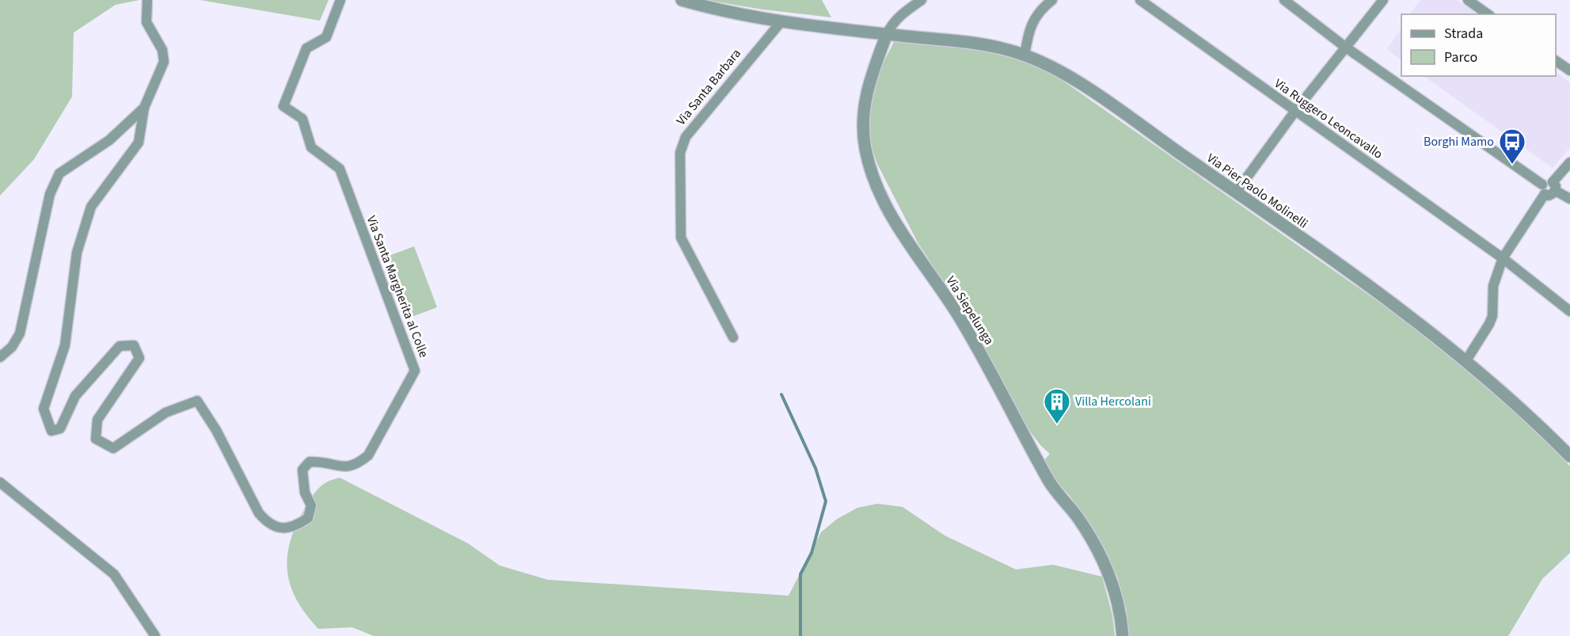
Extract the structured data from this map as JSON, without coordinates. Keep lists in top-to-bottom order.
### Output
{
  "streets": {
    "street": [
      "Via Santa Barbara",
      "Via Ruggero Leoncavallo",
      "Via Pier Paolo Molinelli",
      "Via Santa Margherita al Colle",
      "Via Siepelunga"
    ]
  },
  "crossings": [
    ["Via Pier Paolo Molinelli", "Via Siepelunga"]
  ],
  "places": {
    "bus stop": ["Borghi Mamo"],
    "building": ["Villa Hercolani"]
  },
  "legend": ["Strada", "Parco"]
}
